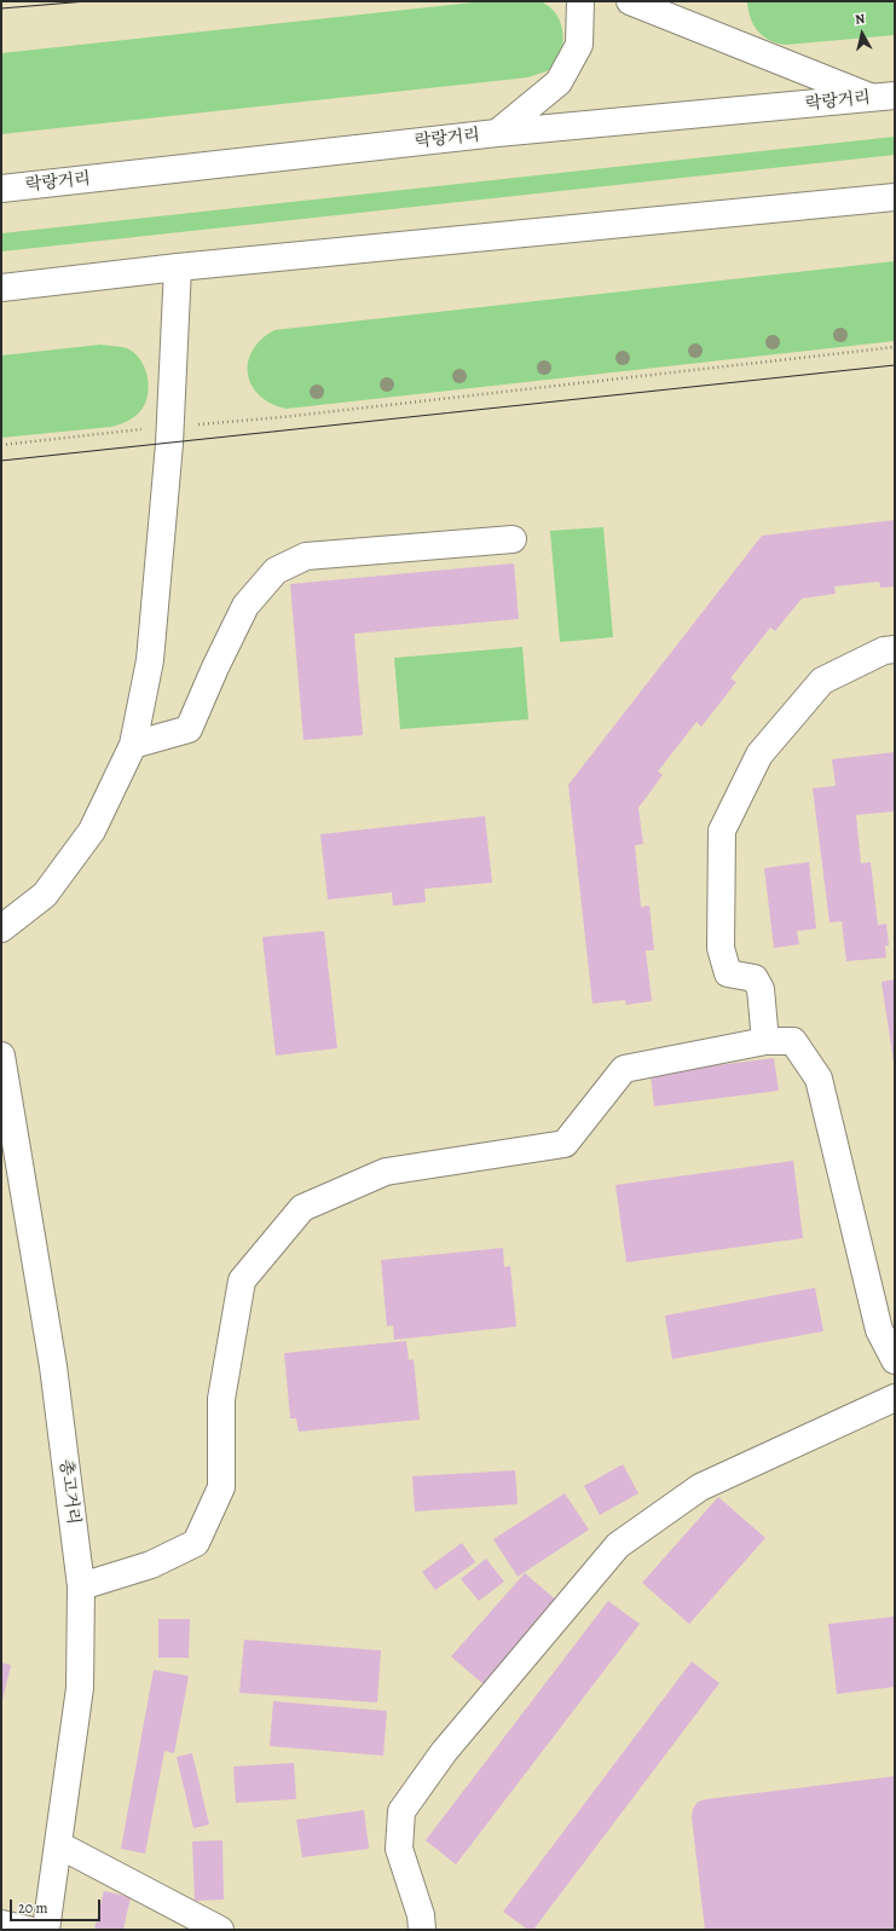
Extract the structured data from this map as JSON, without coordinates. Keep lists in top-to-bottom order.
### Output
{
  "streets": {
    "street": ["락랑거리", "총고거리"]
  },
  "scale_bar": "20 m",
  "north": "top"
}
